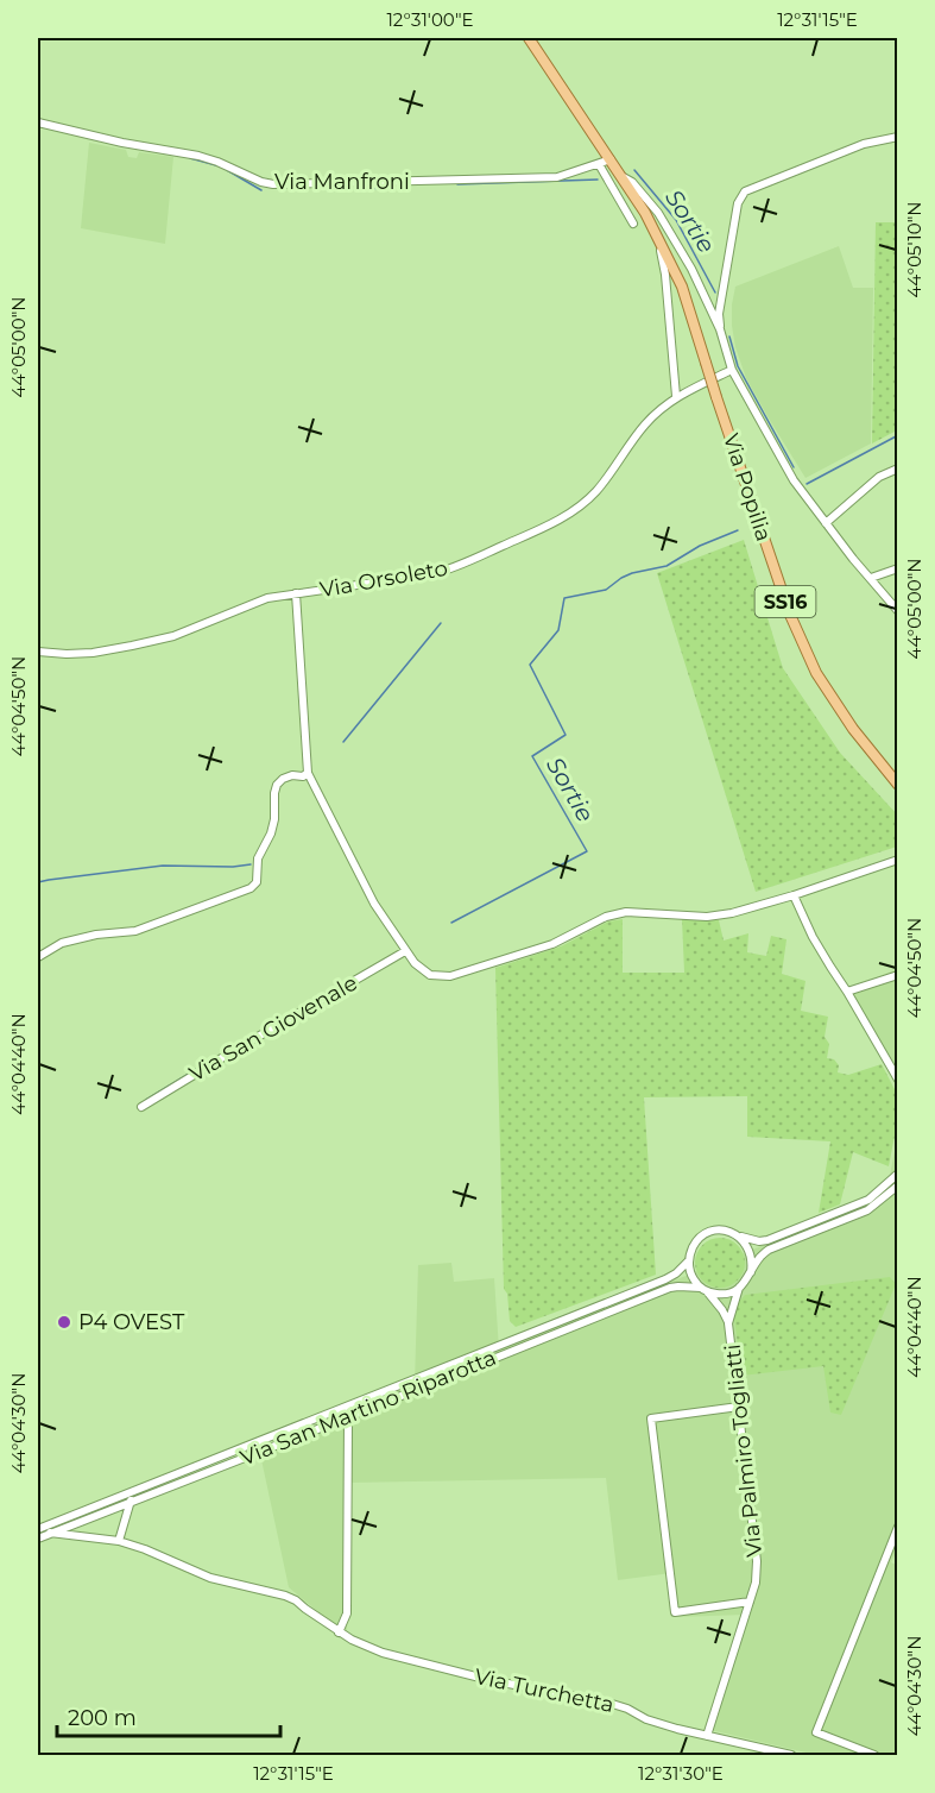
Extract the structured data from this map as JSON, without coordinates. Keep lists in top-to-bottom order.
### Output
{
  "streets": {
    "main road": ["Via Popilia", "SS16"],
    "street": [
      "Via Manfroni",
      "Via Orsoleto",
      "Via San Giovenale",
      "Via San Martino Riparotta",
      "Via Palmiro Togliatti",
      "Via Turchetta"
    ]
  },
  "crossings": [
    ["Via Manfroni", "Via Popilia"],
    ["Via Popilia", "Via Orsoleto"],
    ["Via San Martino Riparotta", "Via Palmiro Togliatti"],
    ["Via San Martino Riparotta", "Via Turchetta"],
    ["Via Palmiro Togliatti", "Via Turchetta"]
  ],
  "water": ["Sortie"],
  "places": ["P4 OVEST"],
  "scale_bar": "200 m",
  "coordinates": [
    "12°31'00\"E",
    "12°31'15\"E",
    "44°05'10\"N",
    "44°05'00\"N",
    "44°04'50\"N",
    "44°04'40\"N",
    "44°04'30\"N",
    "12°31'30\"E"
  ]
}
